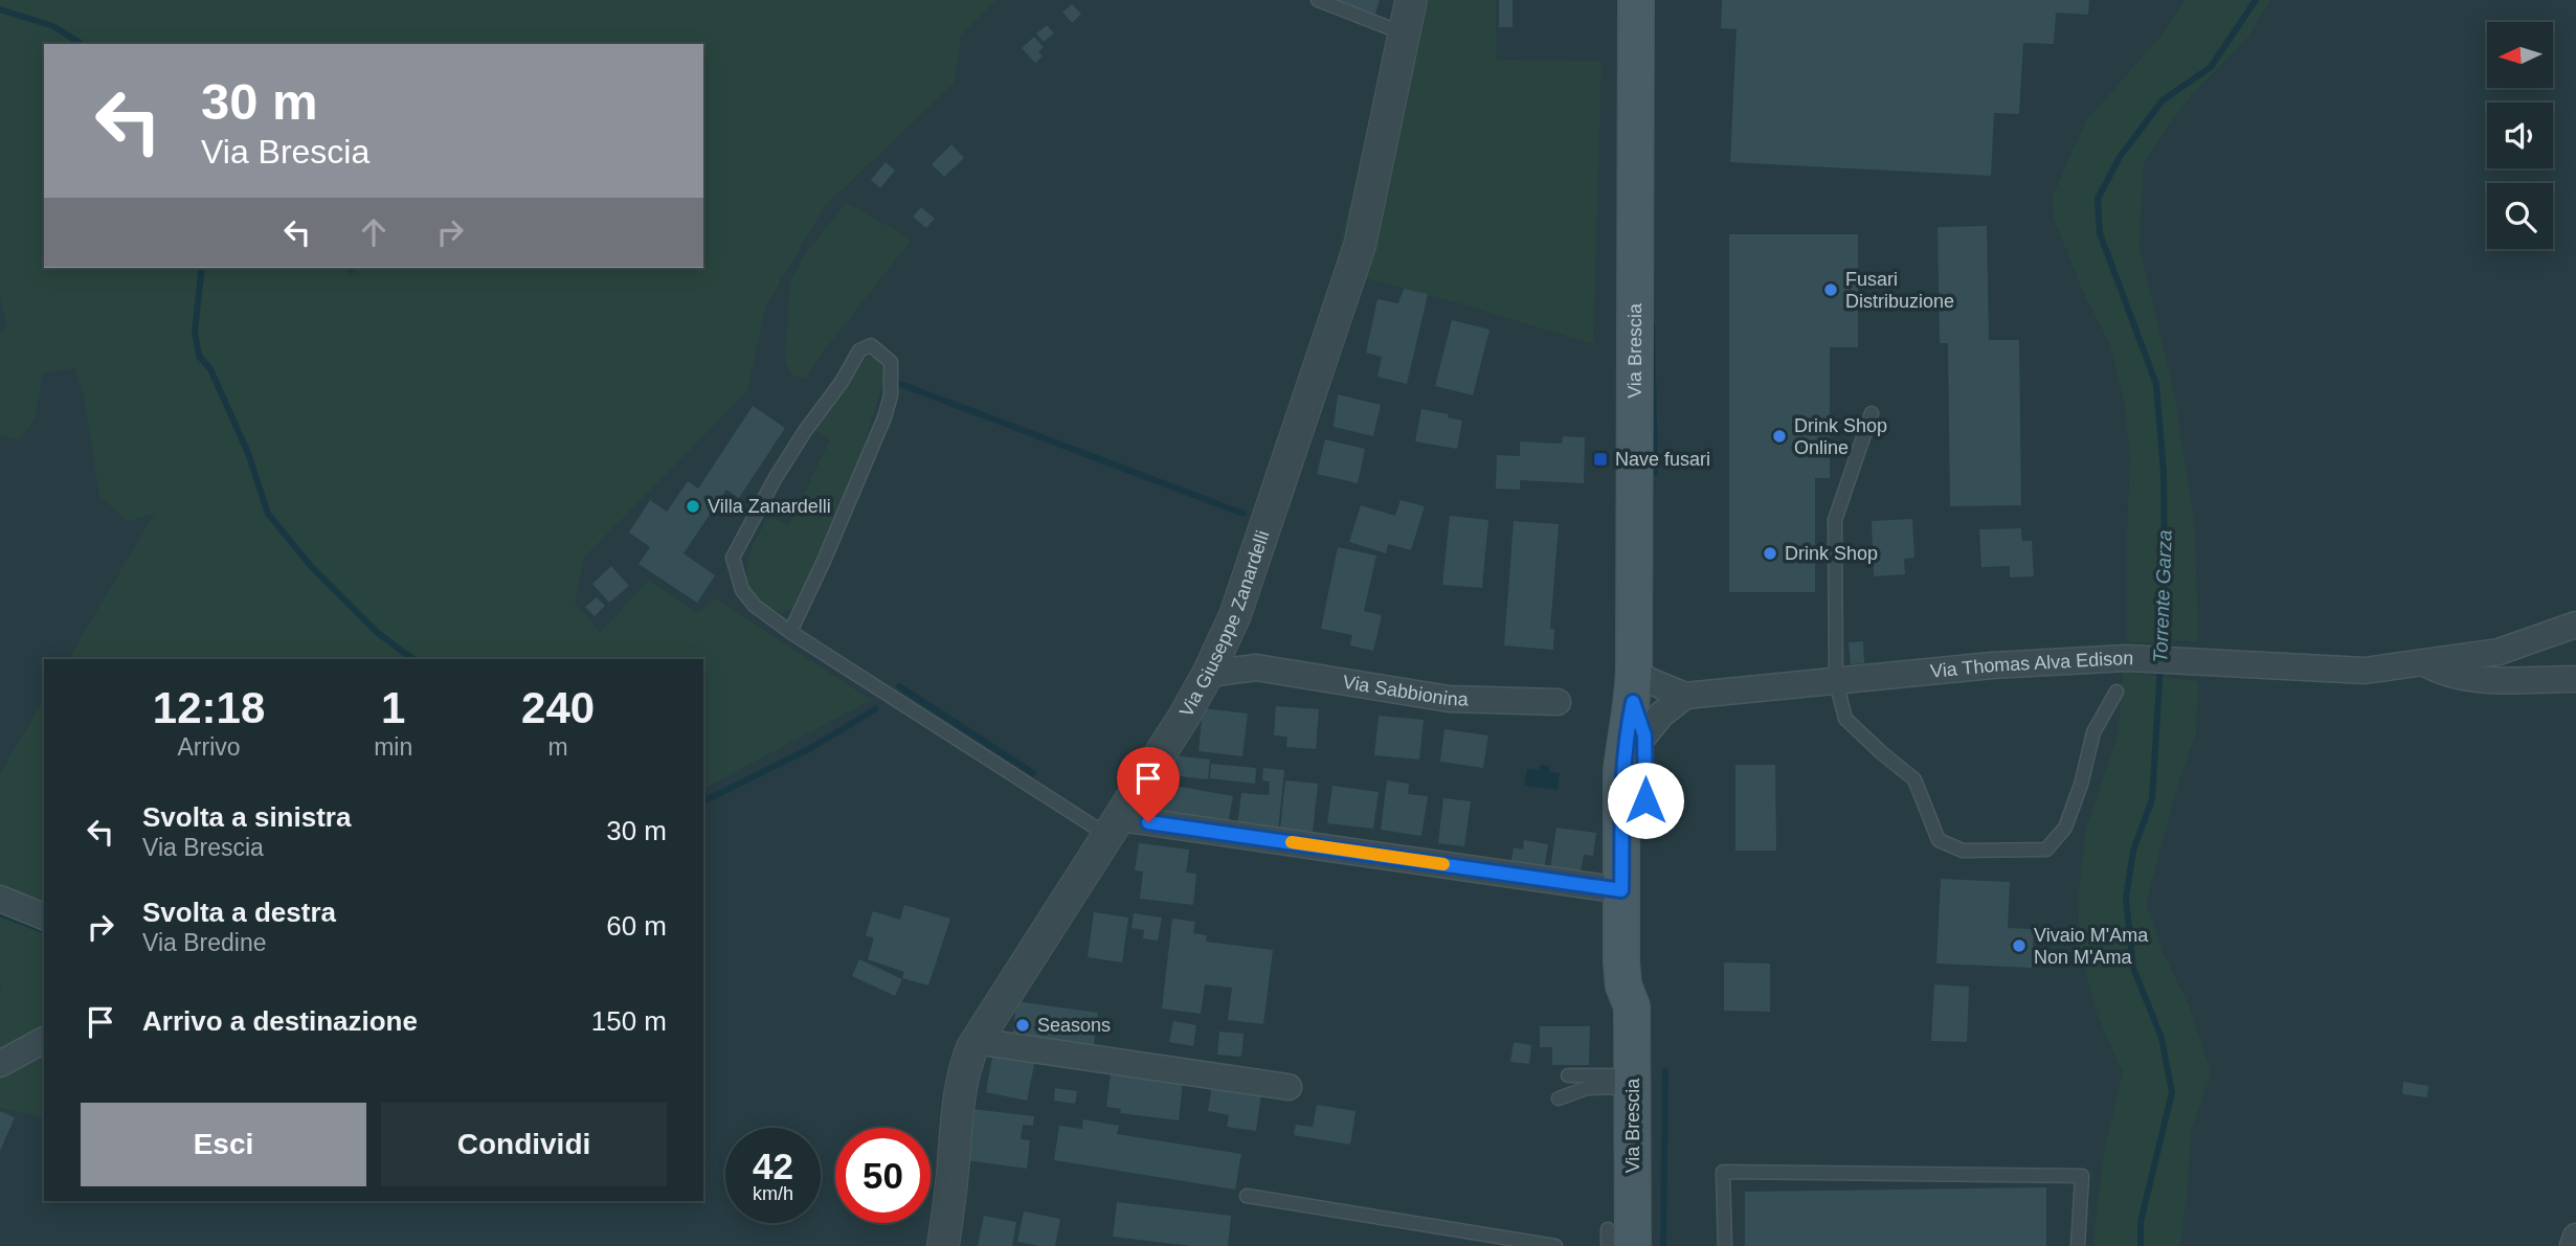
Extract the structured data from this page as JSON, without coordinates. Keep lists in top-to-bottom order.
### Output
{
  "streets": {
    "main road": ["Via Brescia"],
    "street": ["Via Giuseppe Zanardelli", "Via Thomas Alva Edison", "Via Sabbionina"]
  },
  "crossings": [
    ["Via Brescia", "Via Thomas Alva Edison"],
    ["Via Giuseppe Zanardelli", "Via Sabbionina"]
  ],
  "water": ["Torrente Garza"],
  "places": {
    "other": [
      "Fusari Distribuzione",
      "Drink Shop Online",
      "Villa Zanardelli",
      "Drink Shop",
      "Vivaio M'Ama Non M'Ama",
      "Seasons"
    ],
    "transit": ["Nave fusari"]
  },
  "north": "left",
  "page": {
    "turn": ["30 m", "Via Brescia"],
    "eta": [
      "12:18",
      "Arrivo",
      "1",
      "min",
      "240",
      "m"
    ],
    "list": [
      {
        "name": "Svolta a sinistra",
        "note": "Via Brescia",
        "value": "30 m"
      },
      {
        "name": "Svolta a destra",
        "note": "Via Bredine",
        "value": "60 m"
      },
      {
        "name": "Arrivo a destinazione",
        "value": "150 m"
      }
    ],
    "buttons": ["Esci", "Condividi"],
    "speed": "42 km/h",
    "limit": "50"
  }
}
